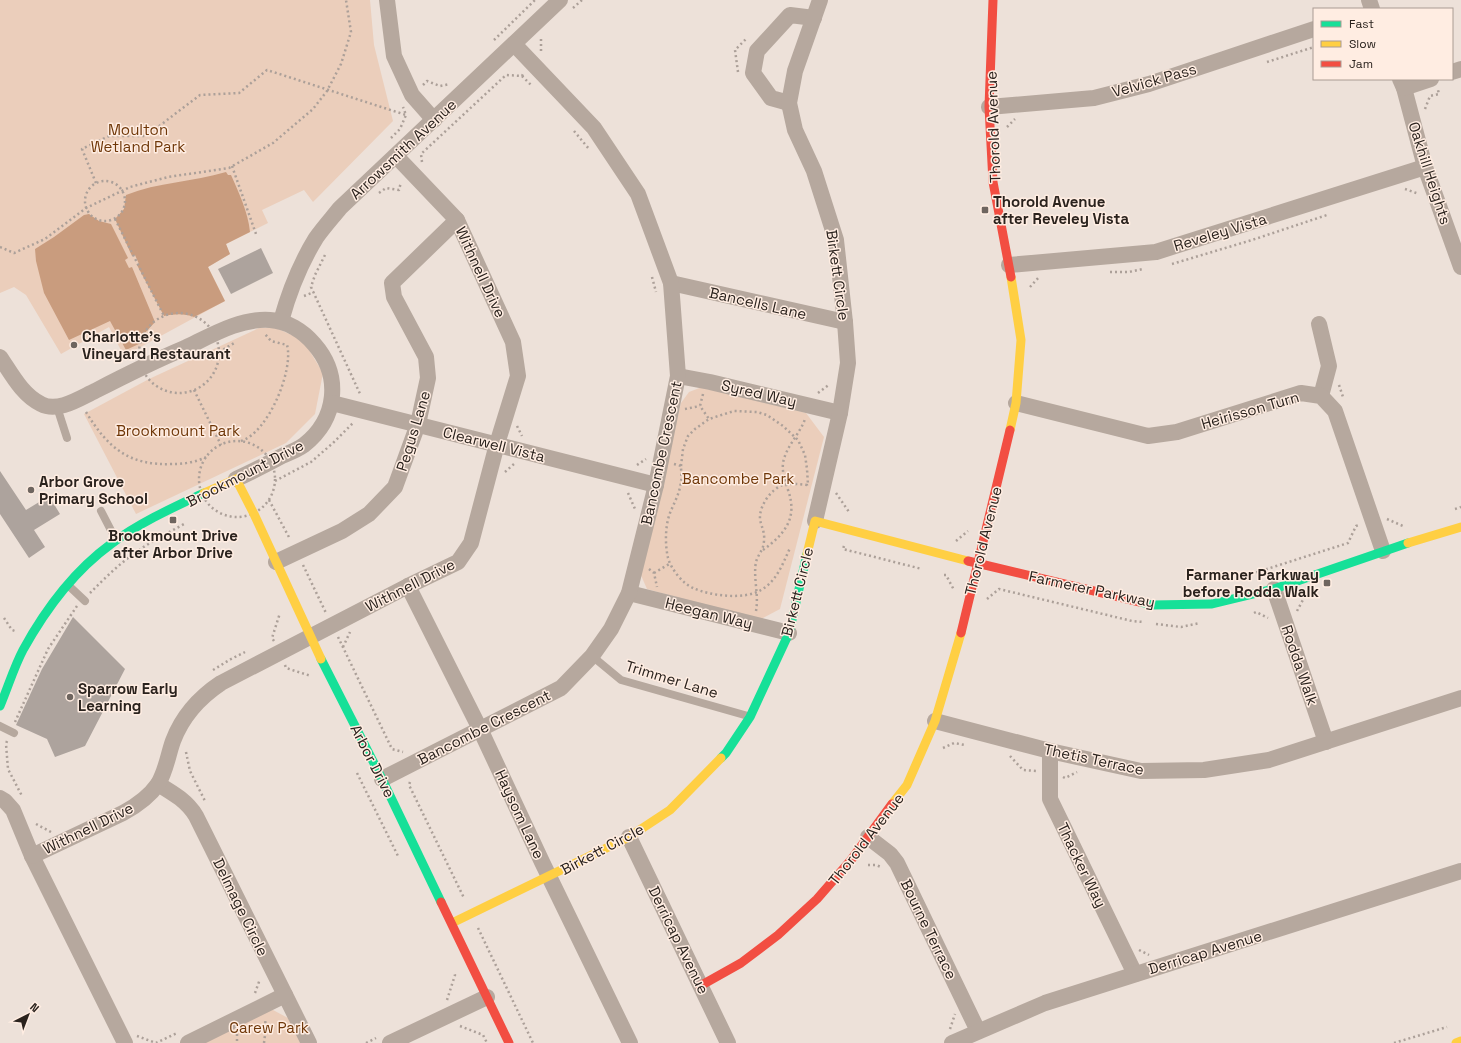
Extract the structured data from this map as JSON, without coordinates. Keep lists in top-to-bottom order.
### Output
{
  "streets": {
    "street": [
      "Velvick Pass",
      "Thorold Avenue",
      "Arrowsmith Avenue",
      "Oakhill Heights",
      "Reveley Vista",
      "Withnell Drive",
      "Birkett Circle",
      "Bancells Lane",
      "Syred Way",
      "Heirisson Turn",
      "Pegus Lane",
      "Clearwell Vista",
      "Bancombe Crescent",
      "Brookmount Drive",
      "Farmerer Parkway",
      "Heegan Way",
      "Rodda Walk",
      "Thetis Terrace",
      "Arbor Drive",
      "Haysom Lane",
      "Thacker Way",
      "Delmage Circle",
      "Bourne Terrace",
      "Derricap Avenue"
    ],
    "lane": ["Trimmer Lane"]
  },
  "crossings": [
    ["Velvick Pass", "Thorold Avenue"],
    ["Thorold Avenue", "Reveley Vista"],
    ["Thorold Avenue", "Heirisson Turn"],
    ["Thorold Avenue", "Farmerer Parkway"],
    ["Thorold Avenue", "Thetis Terrace"],
    ["Thorold Avenue", "Bourne Terrace"],
    ["Thorold Avenue", "Derricap Avenue"],
    ["Arrowsmith Avenue", "Withnell Drive"],
    ["Arrowsmith Avenue", "Bancombe Crescent"],
    ["Arrowsmith Avenue", "Brookmount Drive"],
    ["Oakhill Heights", "Reveley Vista"],
    ["Withnell Drive", "Pegus Lane"],
    ["Withnell Drive", "Clearwell Vista"],
    ["Withnell Drive", "Arbor Drive"],
    ["Withnell Drive", "Haysom Lane"],
    ["Withnell Drive", "Delmage Circle"],
    ["Birkett Circle", "Bancells Lane"],
    ["Birkett Circle", "Syred Way"],
    ["Birkett Circle", "Farmerer Parkway"],
    ["Birkett Circle", "Heegan Way"],
    ["Birkett Circle", "Trimmer Lane"],
    ["Birkett Circle", "Arbor Drive"],
    ["Birkett Circle", "Haysom Lane"],
    ["Birkett Circle", "Derricap Avenue"],
    ["Bancells Lane", "Bancombe Crescent"],
    ["Syred Way", "Bancombe Crescent"],
    ["Heirisson Turn", "Farmerer Parkway"],
    ["Pegus Lane", "Clearwell Vista"],
    ["Pegus Lane", "Arbor Drive"],
    ["Clearwell Vista", "Bancombe Crescent"],
    ["Clearwell Vista", "Brookmount Drive"],
    ["Bancombe Crescent", "Heegan Way"],
    ["Bancombe Crescent", "Trimmer Lane"],
    ["Bancombe Crescent", "Arbor Drive"],
    ["Bancombe Crescent", "Haysom Lane"],
    ["Brookmount Drive", "Arbor Drive"],
    ["Farmerer Parkway", "Rodda Walk"],
    ["Rodda Walk", "Thetis Terrace"],
    ["Thetis Terrace", "Thacker Way"],
    ["Thacker Way", "Derricap Avenue"],
    ["Bourne Terrace", "Derricap Avenue"]
  ],
  "parks": [
    "Moulton Wetland Park",
    "Brookmount Park",
    "Bancombe Park",
    "Carew Park"
  ],
  "places": {
    "transit": ["Thorold Avenue after Reveley Vista", "Brookmount Drive after Arbor Drive", "Farmaner Parkway before Rodda Walk"],
    "other": ["Charlotte's Vineyard Restaurant", "Arbor Grove Primary School", "Sparrow Early Learning"]
  },
  "legend": ["Fast", "Slow", "Jam"],
  "north": "top right"
}
